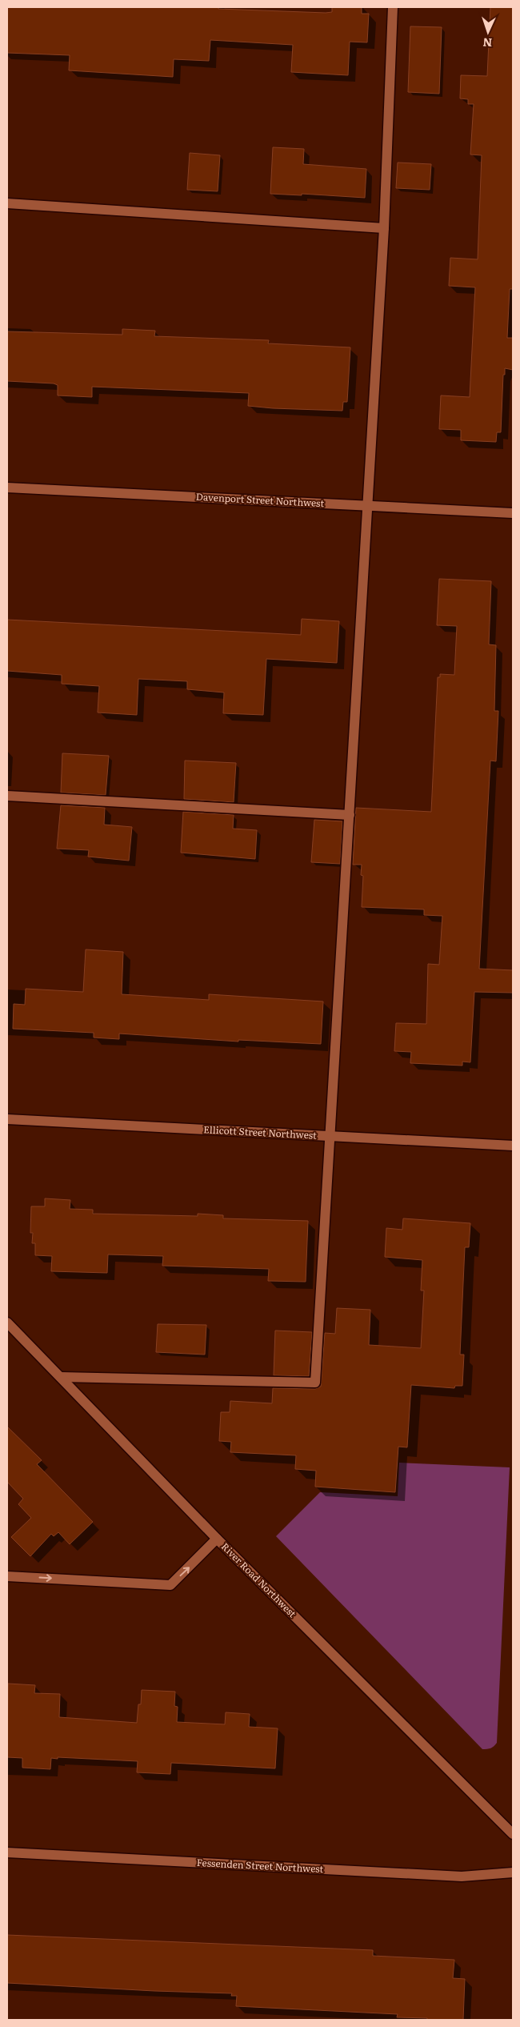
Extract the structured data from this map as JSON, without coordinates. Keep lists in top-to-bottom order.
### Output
{
  "streets": {
    "street": [
      "Davenport Street Northwest",
      "Ellicott Street Northwest",
      "River Road Northwest",
      "Fessenden Street Northwest"
    ]
  },
  "north": "bottom"
}
